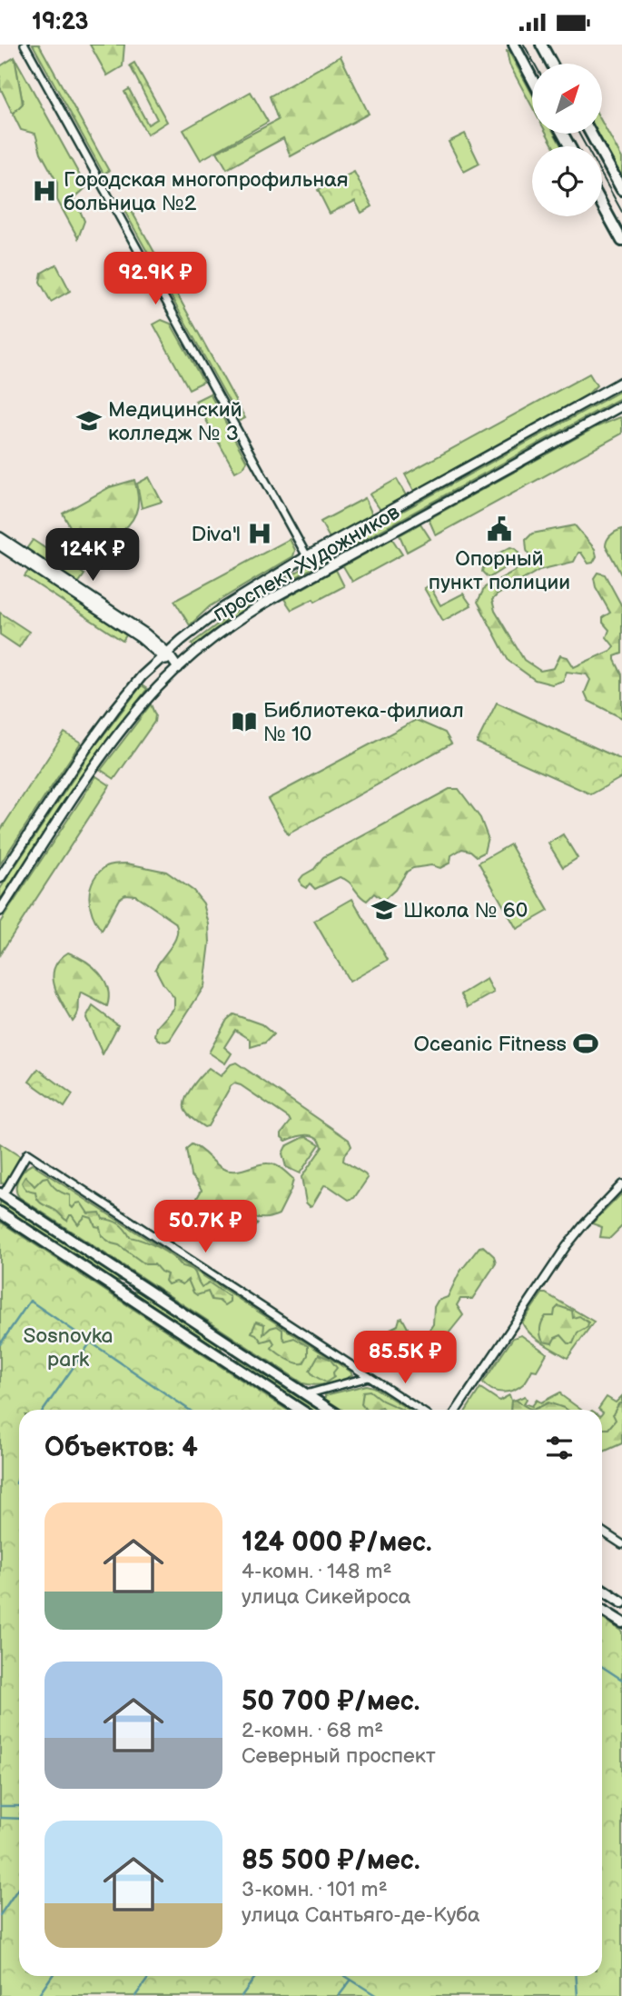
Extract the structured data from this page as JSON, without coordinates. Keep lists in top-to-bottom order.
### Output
{
  "streets": {
    "street": ["проспект Художников"]
  },
  "parks": ["Sosnovka park"],
  "places": {
    "hospital": ["Городская многопрофильная больница №2", "Diva'l"],
    "school or university": ["Медицинский колледж № 3", "Школа № 60"],
    "public building": ["Опорный пункт полиции"],
    "library": ["Библиотека-филиал № 10"],
    "sports": ["Oceanic Fitness"]
  },
  "north": "top right",
  "page": {
    "status": "19:23",
    "price": [
      "92.9K ₽",
      "124K ₽",
      "50.7K ₽",
      "85.5K ₽"
    ],
    "heading": "Объектов: 4",
    "list": [
      {
        "name": "124 000 ₽/мес.",
        "note": "4-комн. · 148 m² · улица Сикейроса"
      },
      {
        "name": "50 700 ₽/мес.",
        "note": "2-комн. · 68 m² · Северный проспект"
      },
      {
        "name": "85 500 ₽/мес.",
        "note": "3-комн. · 101 m² · улица Сантьяго-де-Куба"
      }
    ]
  }
}
